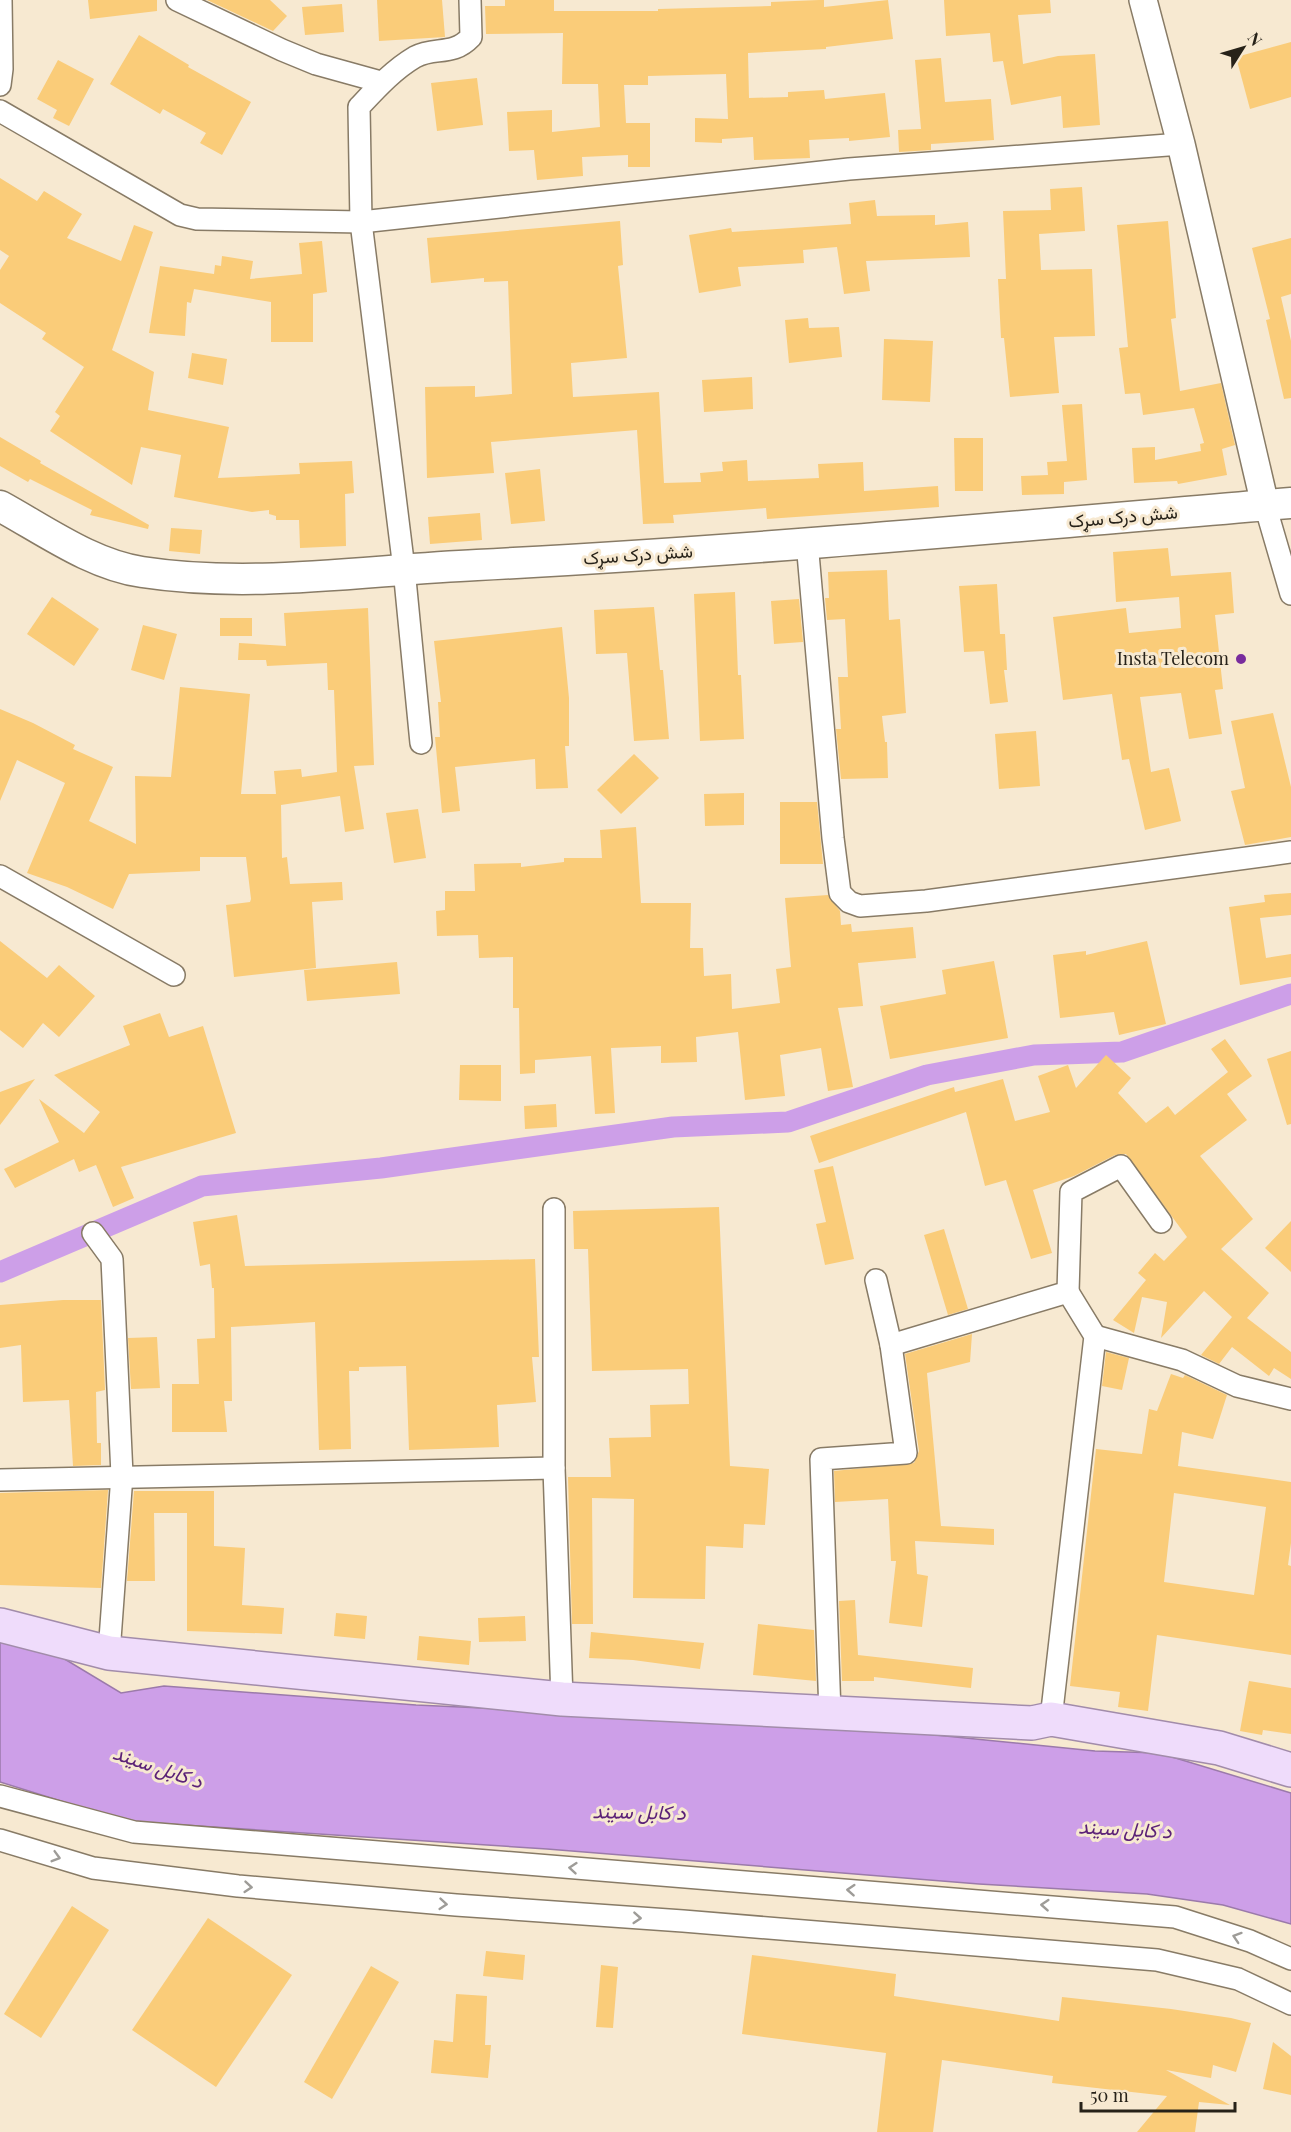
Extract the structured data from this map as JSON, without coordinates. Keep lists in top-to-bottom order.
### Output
{
  "streets": {
    "main road": ["شش درک سړک"]
  },
  "water": ["د کابل سيند"],
  "places": ["Insta Telecom"],
  "scale_bar": "50 m",
  "north": "top right"
}
